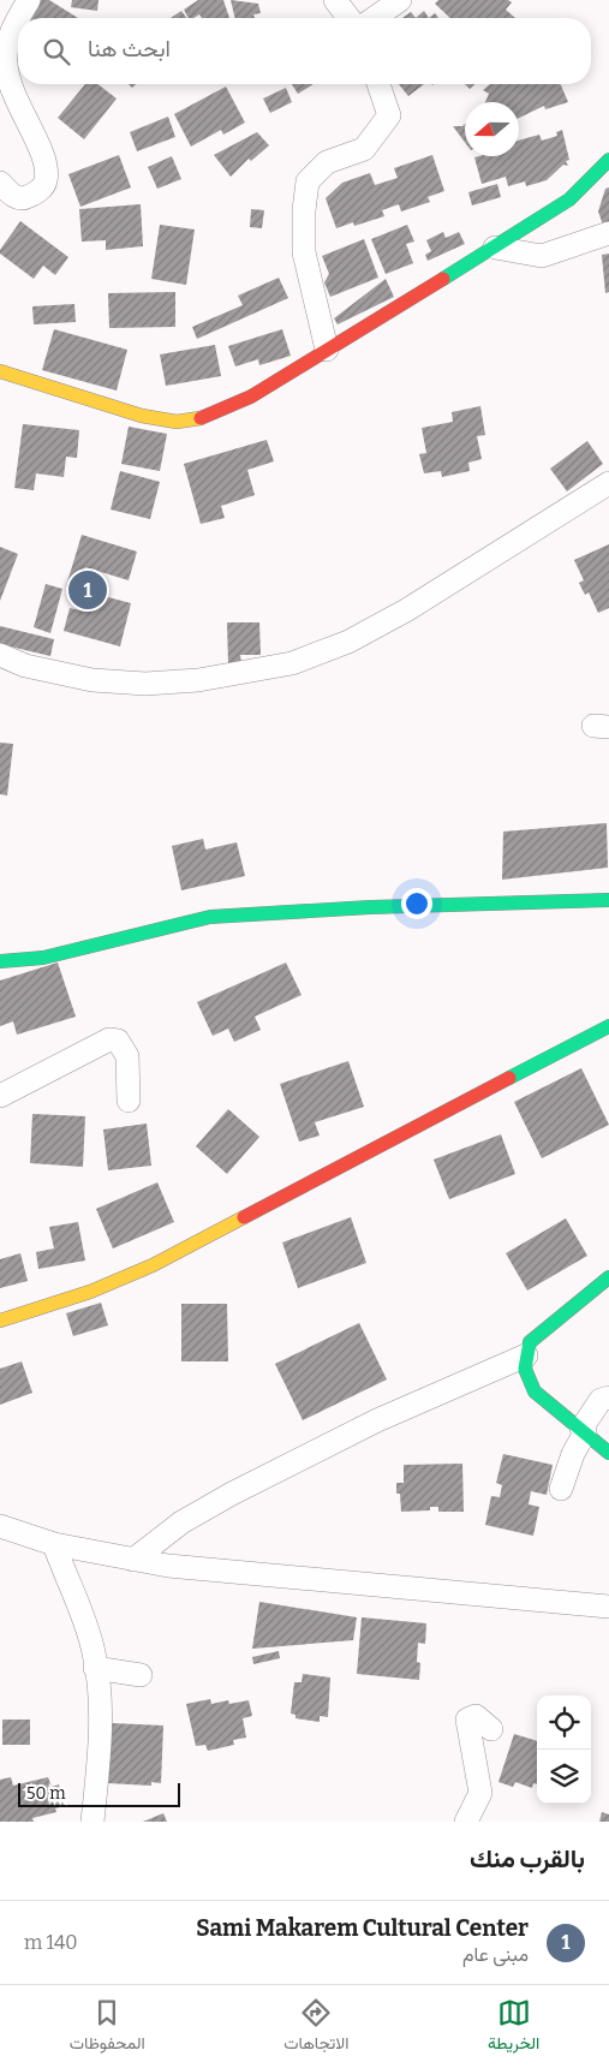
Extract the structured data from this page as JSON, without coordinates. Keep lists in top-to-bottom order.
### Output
{
  "scale_bar": "50 m",
  "north": "left",
  "page": {
    "search": "ابحث هنا",
    "pins": "1",
    "scale": "50 m",
    "heading": "بالقرب منك",
    "list": [
      {
        "mark": "1",
        "name": "Sami Makarem Cultural Center",
        "note": "مبنى عام",
        "value": "140 m"
      }
    ],
    "nav": ["الخريطة", "الاتجاهات", "المحفوظات"]
  }
}
